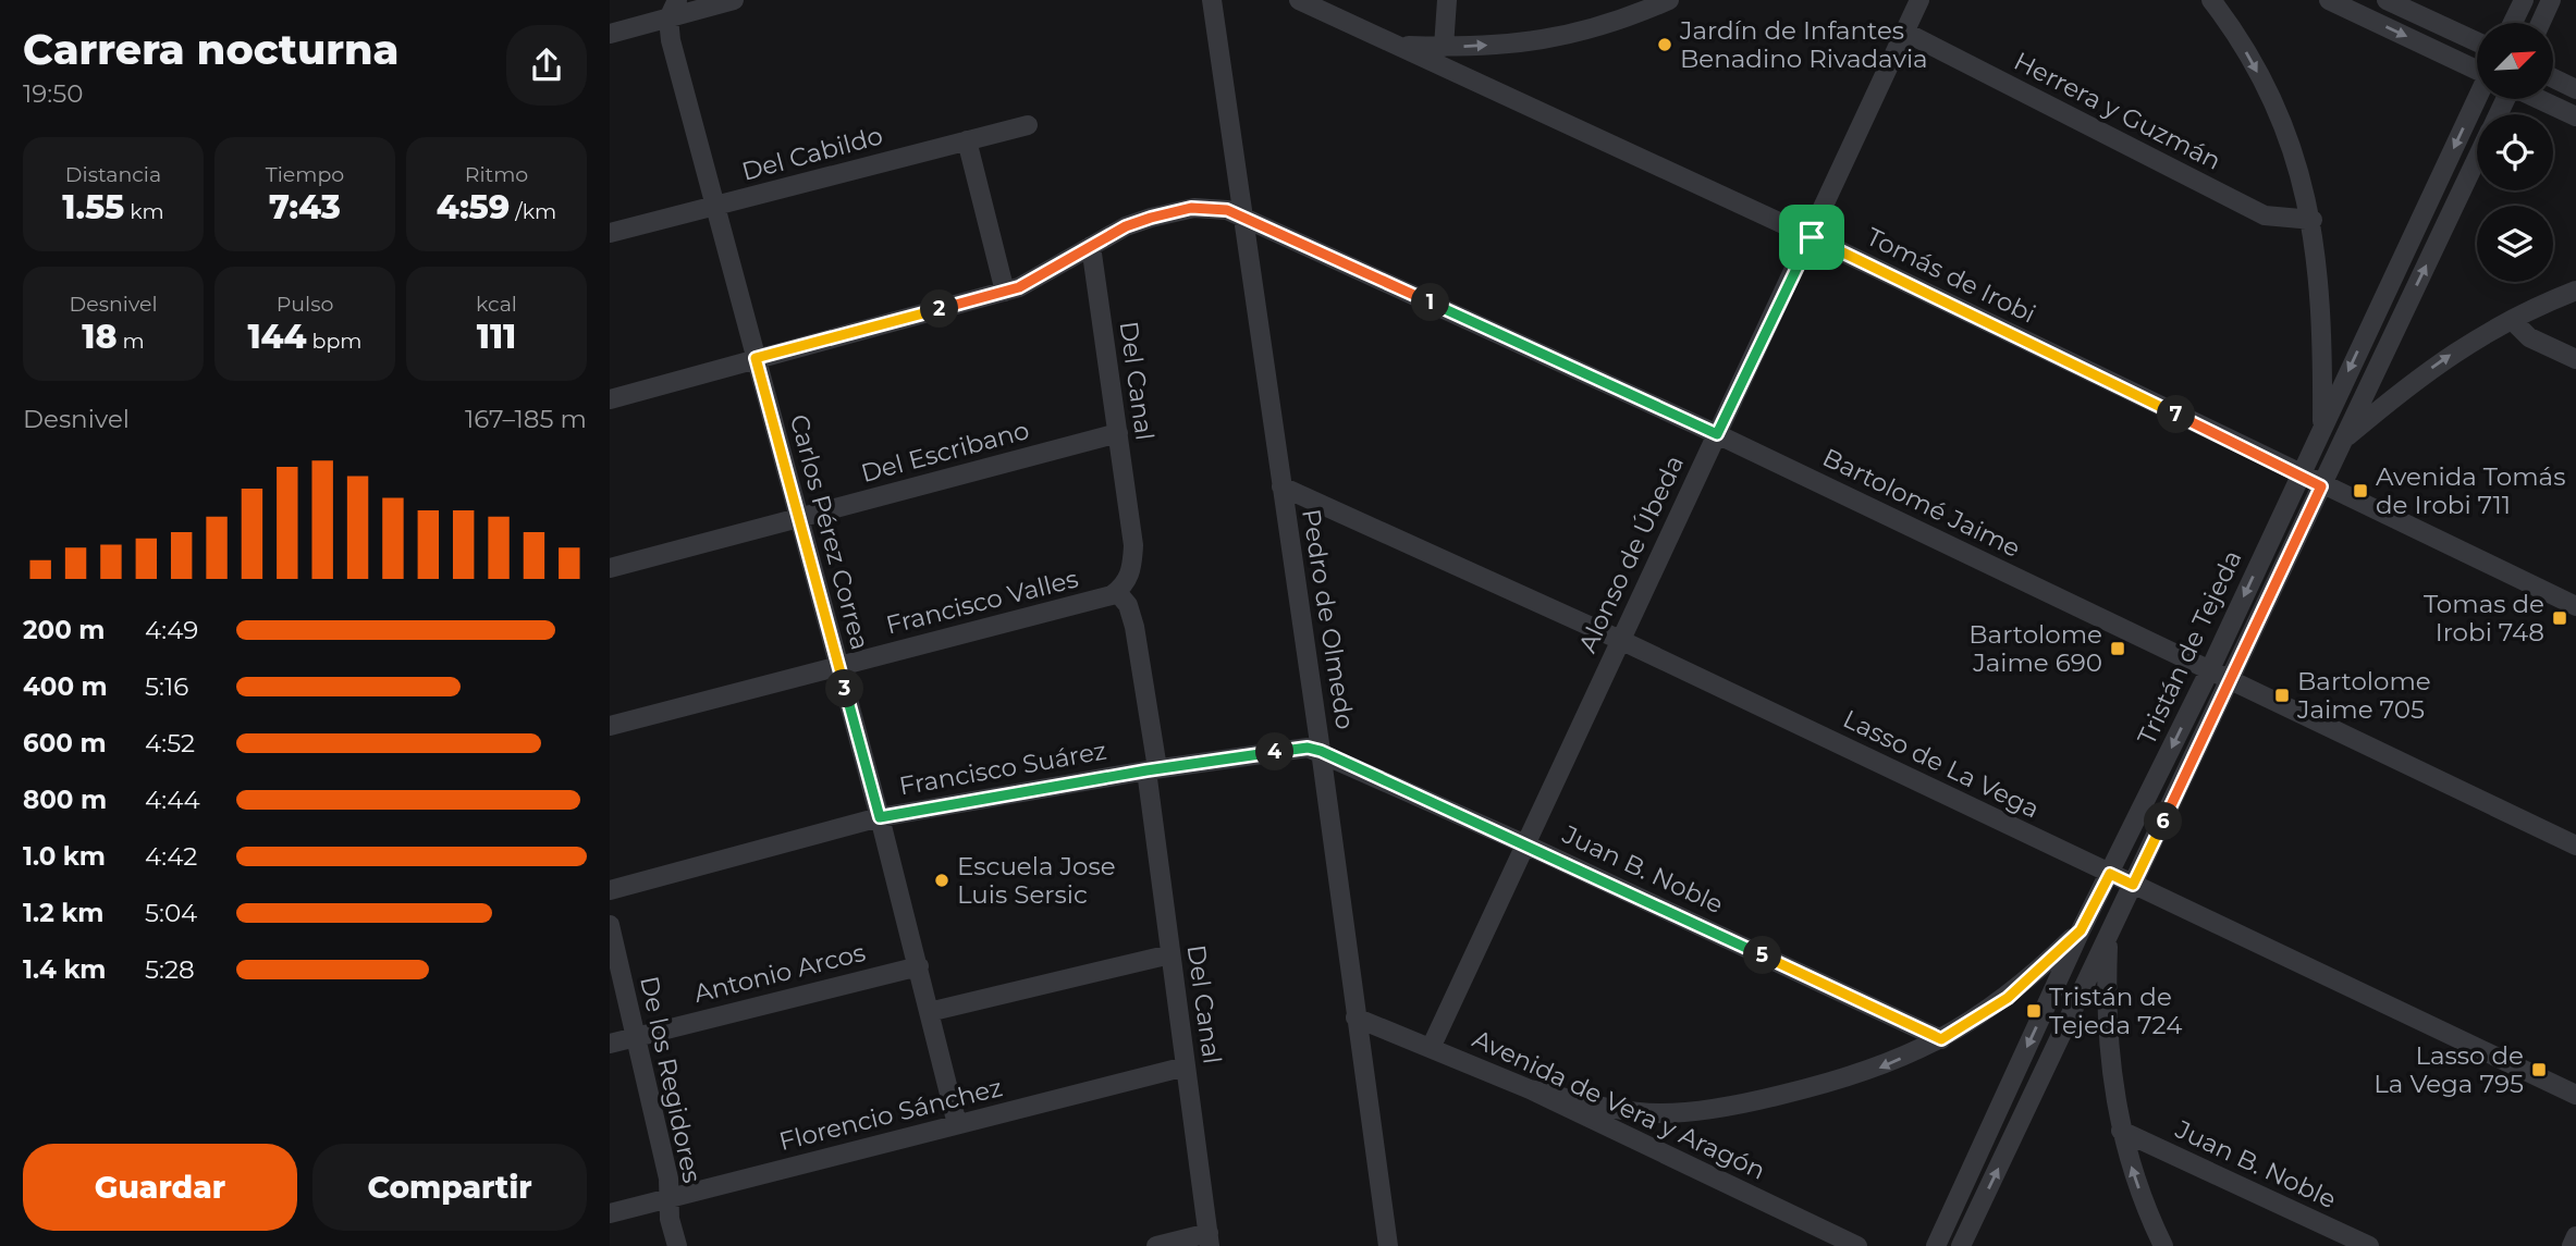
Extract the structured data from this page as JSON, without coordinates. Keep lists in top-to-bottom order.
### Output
{
  "streets": {
    "street": [
      "Herrera y Guzmán",
      "Del Cabildo",
      "Tomás de Irobi",
      "Del Canal",
      "Del Escribano",
      "Bartolomé Jaime",
      "Carlos Pérez Correa",
      "Alonso de Úbeda",
      "Francisco Valles",
      "Pedro de Olmedo",
      "Tristán de Tejeda",
      "Lasso de La Vega",
      "Francisco Suárez",
      "Juan B. Noble",
      "Antonio Arcos",
      "De los Regidores",
      "Avenida de Vera y Aragón",
      "Florencio Sánchez"
    ]
  },
  "crossings": [
    ["Herrera y Guzmán", "Alonso de Úbeda"],
    ["Del Cabildo", "Carlos Pérez Correa"],
    ["Tomás de Irobi", "Alonso de Úbeda"],
    ["Tomás de Irobi", "Tristán de Tejeda"],
    ["Del Canal", "Del Escribano"],
    ["Del Canal", "Bartolomé Jaime"],
    ["Del Canal", "Francisco Valles"],
    ["Del Canal", "Francisco Suárez"],
    ["Del Canal", "Florencio Sánchez"],
    ["Del Escribano", "Carlos Pérez Correa"],
    ["Bartolomé Jaime", "Carlos Pérez Correa"],
    ["Bartolomé Jaime", "Alonso de Úbeda"],
    ["Bartolomé Jaime", "Pedro de Olmedo"],
    ["Bartolomé Jaime", "Tristán de Tejeda"],
    ["Carlos Pérez Correa", "Francisco Valles"],
    ["Carlos Pérez Correa", "Francisco Suárez"],
    ["Carlos Pérez Correa", "Antonio Arcos"],
    ["Carlos Pérez Correa", "Florencio Sánchez"],
    ["Alonso de Úbeda", "Lasso de La Vega"],
    ["Alonso de Úbeda", "Juan B. Noble"],
    ["Alonso de Úbeda", "Avenida de Vera y Aragón"],
    ["Pedro de Olmedo", "Lasso de La Vega"],
    ["Pedro de Olmedo", "Francisco Suárez"],
    ["Pedro de Olmedo", "Juan B. Noble"],
    ["Pedro de Olmedo", "Avenida de Vera y Aragón"],
    ["Tristán de Tejeda", "Lasso de La Vega"],
    ["Francisco Suárez", "Juan B. Noble"],
    ["Antonio Arcos", "De los Regidores"],
    ["De los Regidores", "Florencio Sánchez"]
  ],
  "places": {
    "other": ["Jardín de Infantes Benadino Rivadavia", "Escuela Jose Luis Sersic"],
    "transit": [
      "Avenida Tomás de Irobi 711",
      "Tomas de Irobi 748",
      "Bartolome Jaime 690",
      "Bartolome Jaime 705",
      "Tristán de Tejeda 724",
      "Lasso de La Vega 795"
    ]
  },
  "north": "top right",
  "page": {
    "heading": ["Carrera nocturna", "19:50"],
    "stats": [
      ["Distancia", "1.55 km"],
      ["Tiempo", "7:43"],
      ["Ritmo", "4:59 /km"],
      ["Desnivel", "18 m"],
      ["Pulso", "144 bpm"],
      ["kcal", "111"]
    ],
    "pins": [
      "1",
      "2",
      "7",
      "3",
      "4",
      "6",
      "5"
    ],
    "chart": ["Desnivel", "167–185 m"],
    "list": [
      {
        "name": "200 m",
        "note": "4:49"
      },
      {
        "name": "400 m",
        "note": "5:16"
      },
      {
        "name": "600 m",
        "note": "4:52"
      },
      {
        "name": "800 m",
        "note": "4:44"
      },
      {
        "name": "1.0 km",
        "note": "4:42"
      },
      {
        "name": "1.2 km",
        "note": "5:04"
      },
      {
        "name": "1.4 km",
        "note": "5:28"
      }
    ],
    "buttons": ["Guardar", "Compartir"]
  }
}
